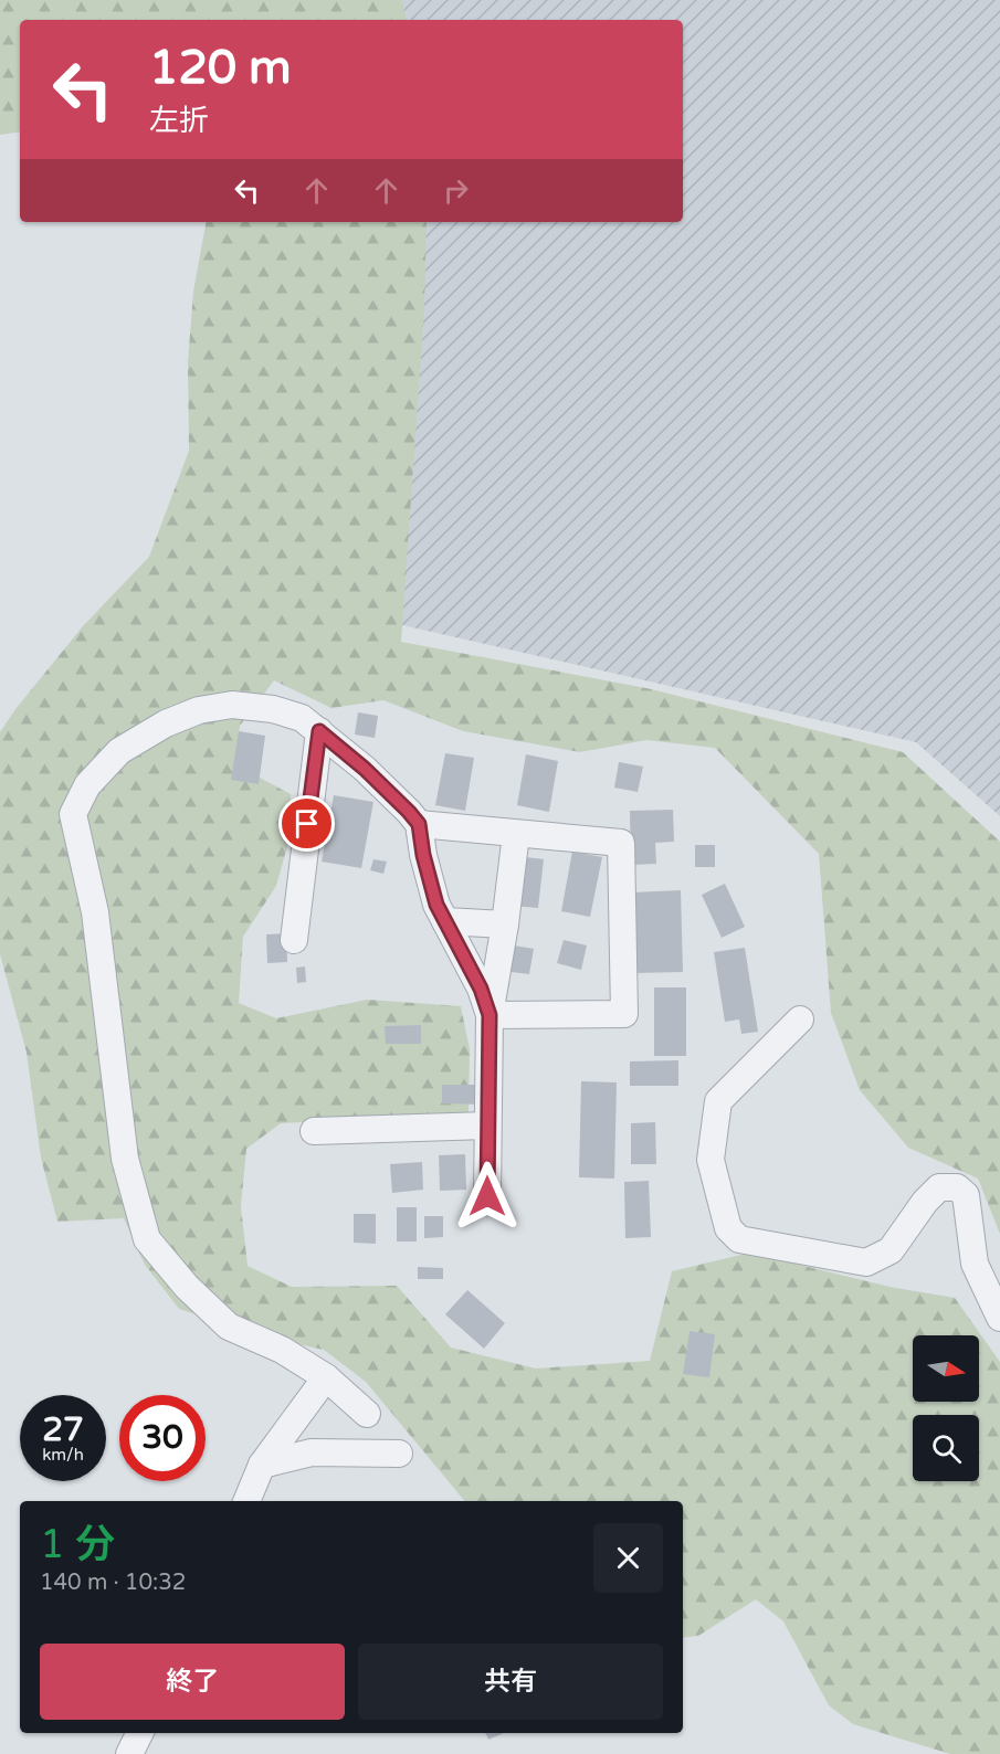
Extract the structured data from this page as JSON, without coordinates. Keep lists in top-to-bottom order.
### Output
{
  "north": "right",
  "page": {
    "turn": ["120 m", "左折"],
    "speed": "27 km/h",
    "limit": "30",
    "heading": ["1 分", "140 m · 10:32"],
    "buttons": ["終了", "共有"]
  }
}
